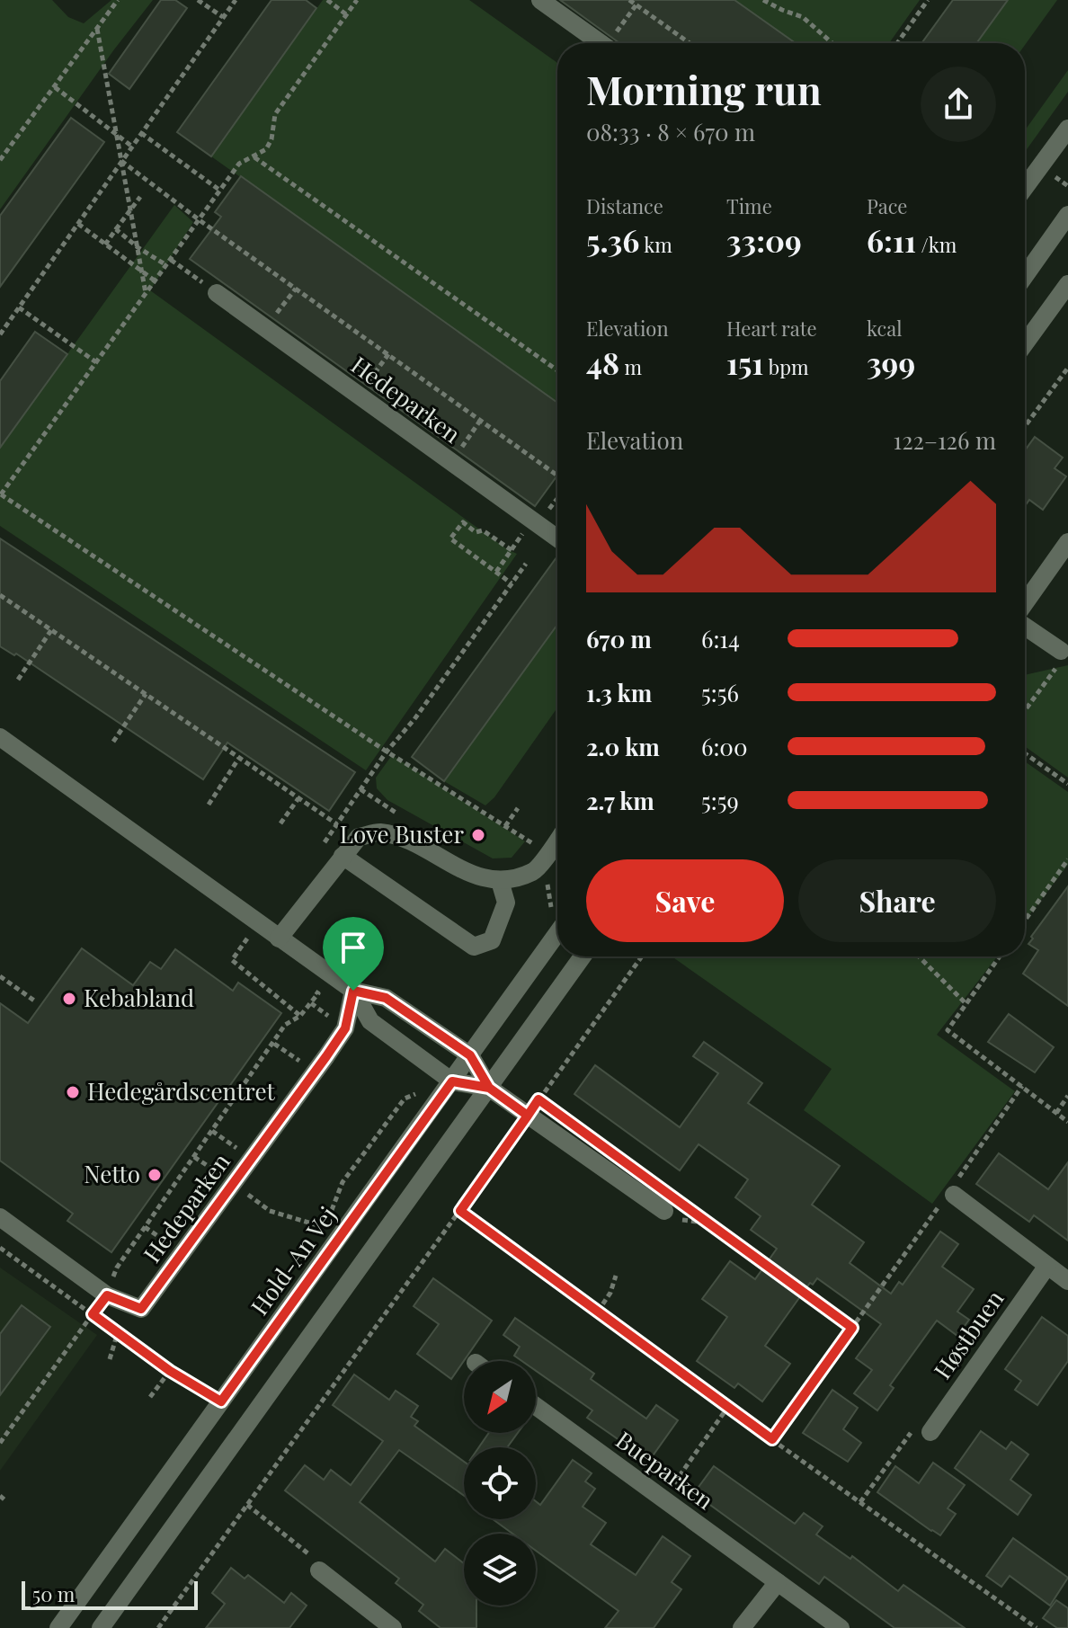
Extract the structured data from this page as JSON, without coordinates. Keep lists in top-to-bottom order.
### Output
{
  "streets": {
    "street": [
      "Hedeparken",
      "Hold-An Vej",
      "Høstbuen",
      "Bueparken"
    ]
  },
  "places": [
    "Love Buster",
    "Kebabland",
    "Hedegårdscentret",
    "Netto"
  ],
  "scale_bar": "50 m",
  "north": "bottom left",
  "page": {
    "heading": ["Morning run", "08:33 · 8 × 670 m"],
    "stats": [
      ["Distance", "5.36 km"],
      ["Time", "33:09"],
      ["Pace", "6:11 /km"],
      ["Elevation", "48 m"],
      ["Heart rate", "151 bpm"],
      ["kcal", "399"]
    ],
    "chart": ["Elevation", "122–126 m"],
    "list": [
      {
        "name": "670 m",
        "note": "6:14"
      },
      {
        "name": "1.3 km",
        "note": "5:56"
      },
      {
        "name": "2.0 km",
        "note": "6:00"
      },
      {
        "name": "2.7 km",
        "note": "5:59"
      }
    ],
    "buttons": ["Save", "Share"],
    "scale": "50 m"
  }
}
